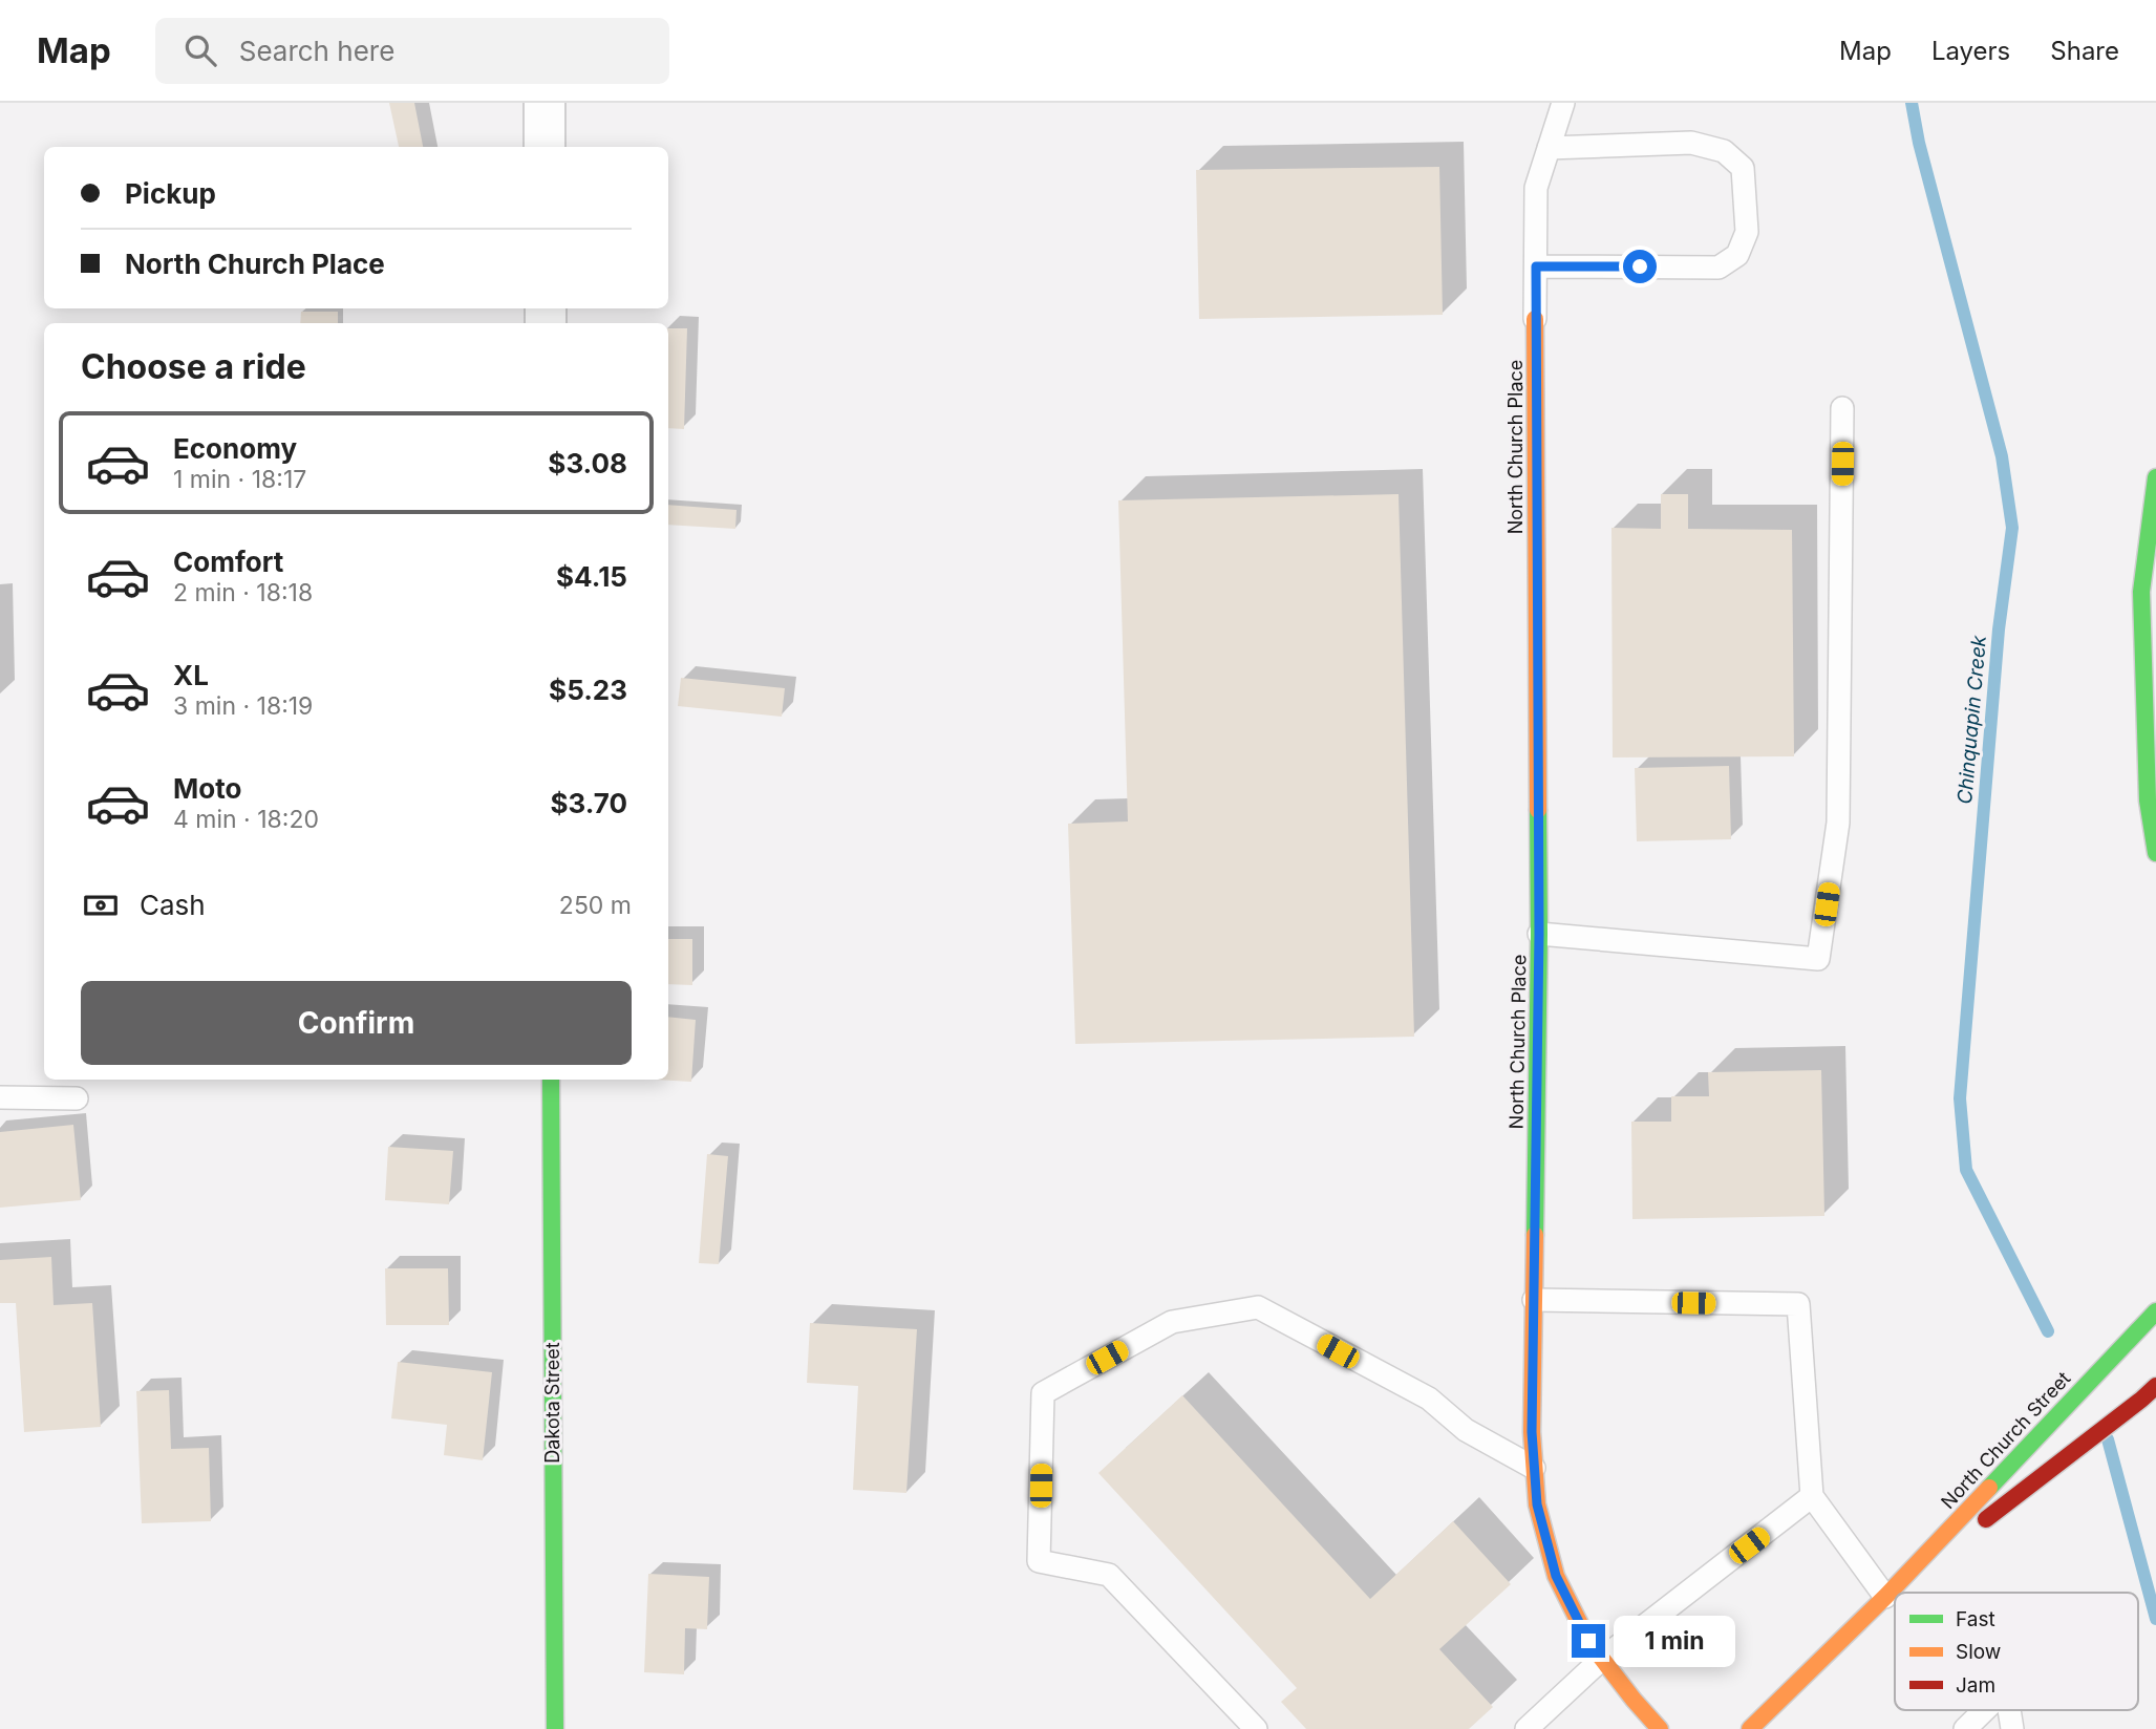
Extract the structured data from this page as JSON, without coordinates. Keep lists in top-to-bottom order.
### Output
{
  "streets": {
    "main road": ["North Church Place", "Dakota Street", "North Church Street"]
  },
  "water": ["Chinquapin Creek"],
  "legend": ["Fast", "Slow", "Jam"],
  "page": {
    "header": "Map",
    "search": "Search here",
    "nav": ["Map", "Layers", "Share"],
    "banner": ["Pickup", "North Church Place"],
    "heading": "Choose a ride",
    "list": [
      {
        "name": "Economy",
        "note": "1 min · 18:17",
        "value": "$3.08"
      },
      {
        "name": "Comfort",
        "note": "2 min · 18:18",
        "value": "$4.15"
      },
      {
        "name": "XL",
        "note": "3 min · 18:19",
        "value": "$5.23"
      },
      {
        "name": "Moto",
        "note": "4 min · 18:20",
        "value": "$3.70"
      }
    ],
    "pay": ["Cash", "250 m"],
    "buttons": "Confirm",
    "bubble": "1 min"
  }
}
